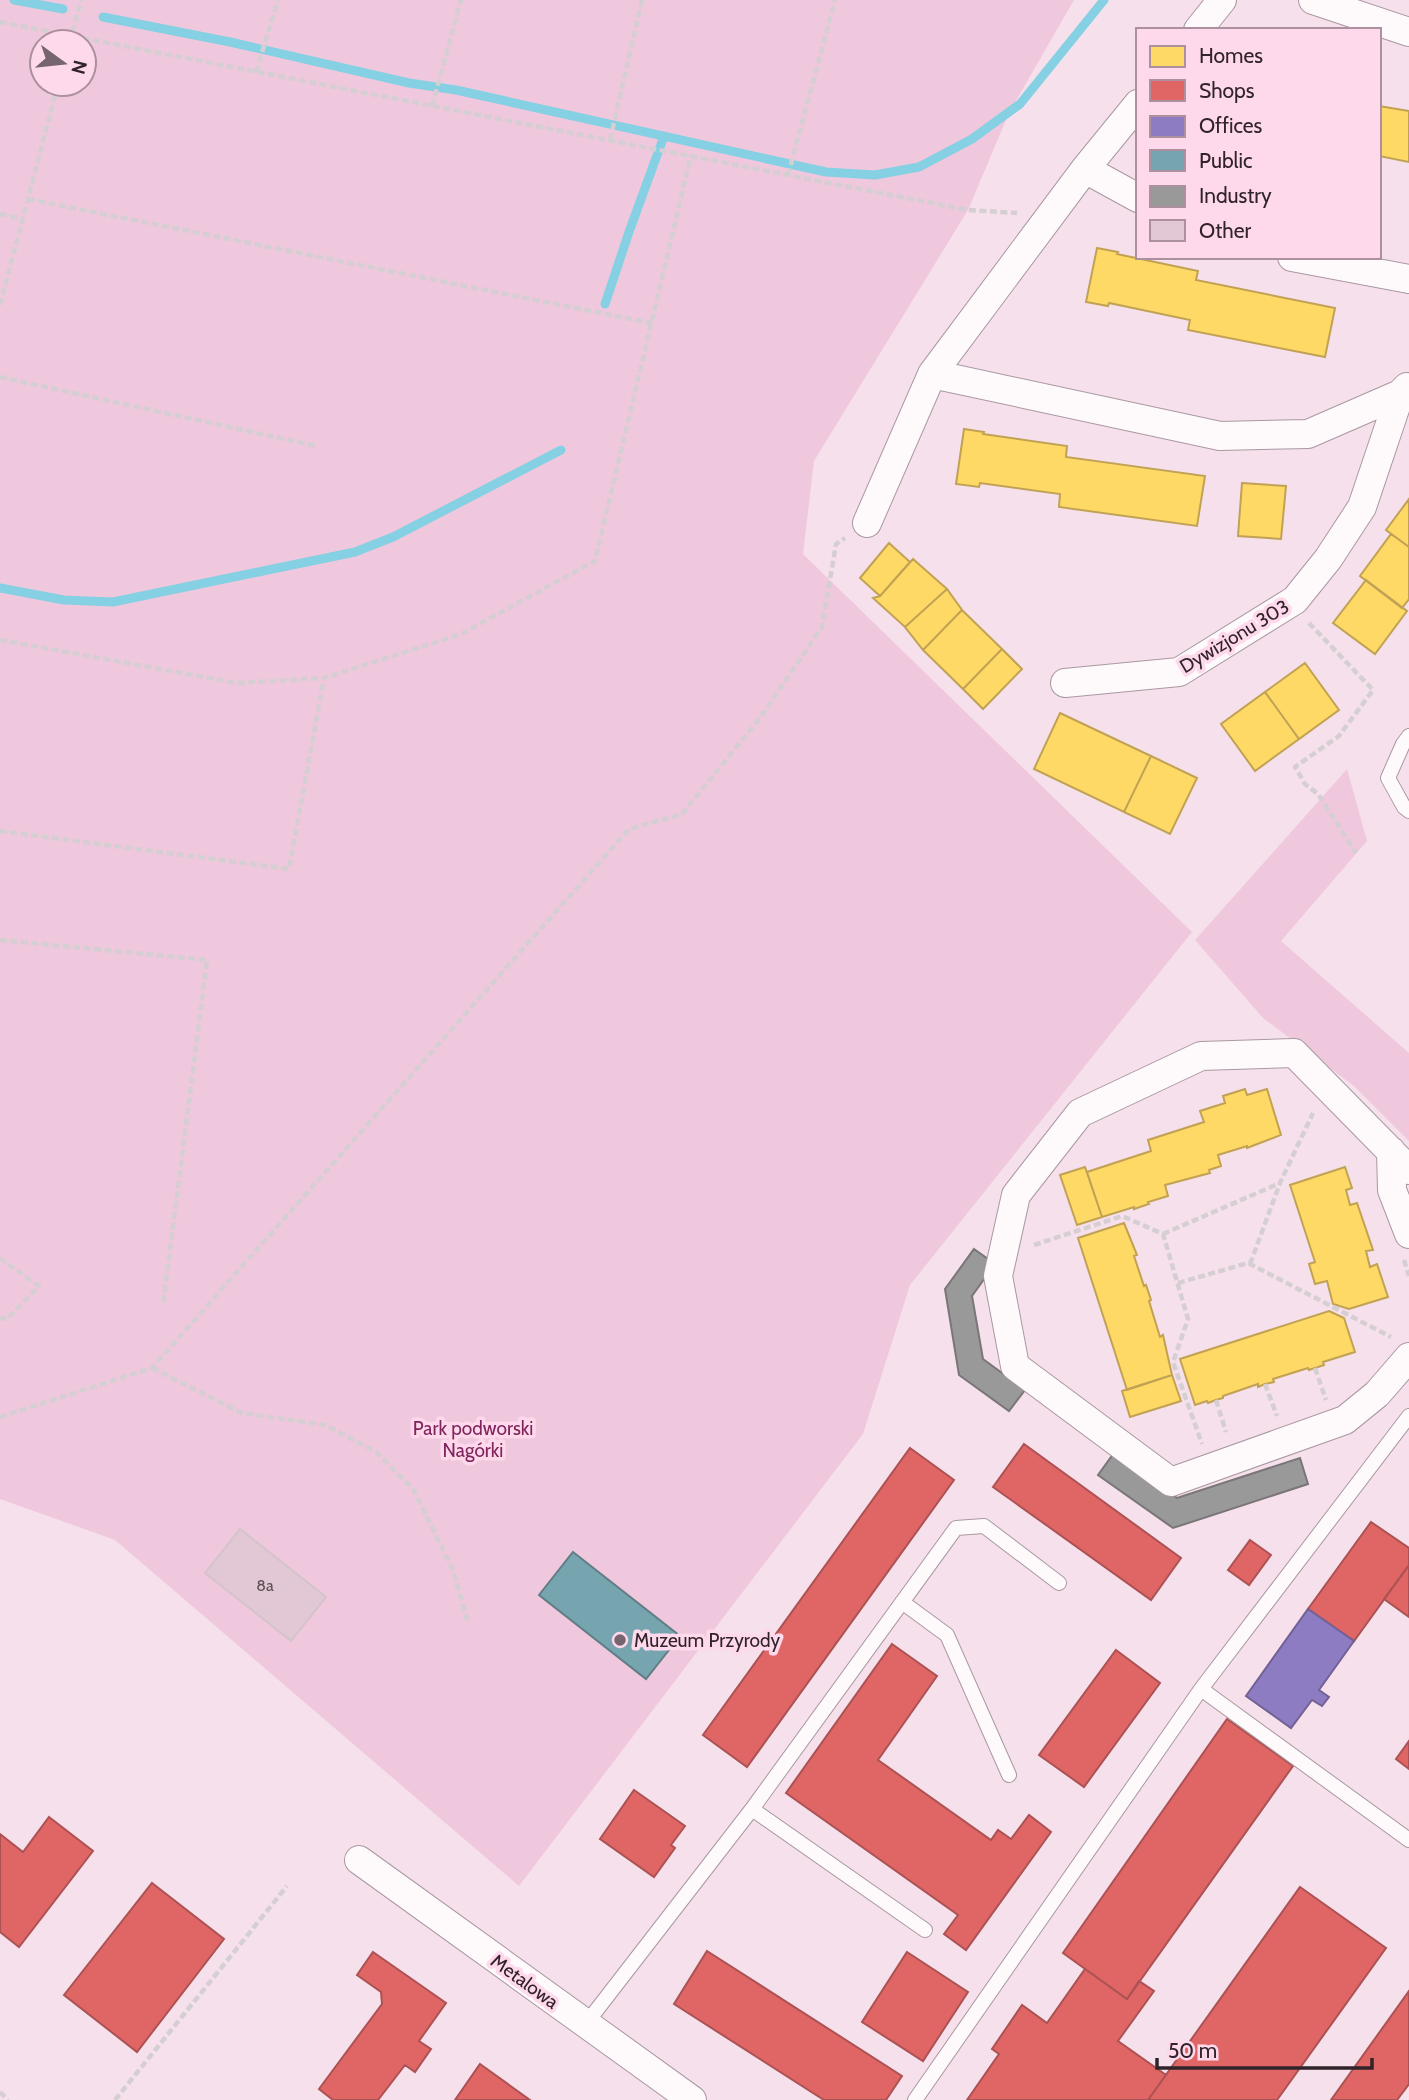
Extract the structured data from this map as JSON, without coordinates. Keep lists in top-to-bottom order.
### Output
{
  "streets": {
    "street": ["Dywizjonu 303", "Metalowa"]
  },
  "parks": ["Park podworski Nagórki"],
  "places": ["Muzeum Przyrody"],
  "house_numbers": ["8a"],
  "legend": [
    "Homes",
    "Shops",
    "Offices",
    "Public",
    "Industry",
    "Other"
  ],
  "scale_bar": "50 m",
  "north": "right"
}
